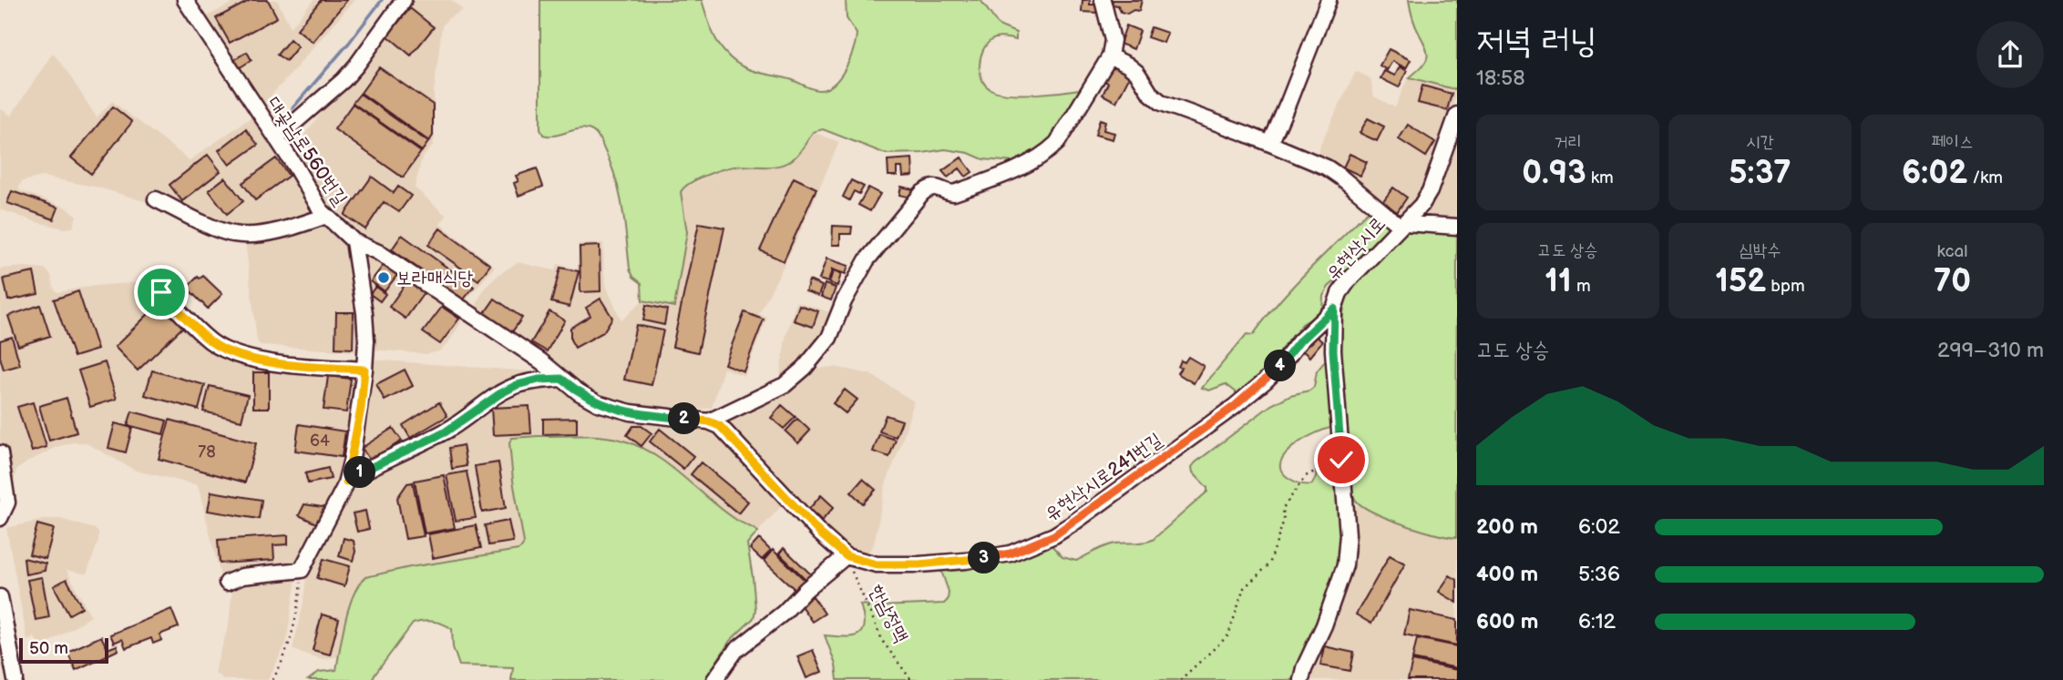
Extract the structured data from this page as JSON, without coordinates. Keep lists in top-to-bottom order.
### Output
{
  "streets": {
    "street": ["대곶남로560번길", "유현삭시로", "유현삭시로241번길"],
    "path": ["한남정맥"]
  },
  "crossings": [
    ["유현삭시로", "유현삭시로241번길"],
    ["유현삭시로241번길", "한남정맥"]
  ],
  "places": ["보라매식당"],
  "house_numbers": ["64", "78"],
  "scale_bar": "50 m",
  "page": {
    "heading": ["저녁 러닝", "18:58"],
    "stats": [
      ["거리", "0.93 km"],
      ["시간", "5:37"],
      ["페이스", "6:02 /km"],
      ["고도 상승", "11 m"],
      ["심박수", "152 bpm"],
      ["kcal", "70"]
    ],
    "chart": ["고도 상승", "299–310 m"],
    "pins": [
      "4",
      "2",
      "1",
      "3"
    ],
    "list": [
      {
        "name": "200 m",
        "note": "6:02"
      },
      {
        "name": "400 m",
        "note": "5:36"
      },
      {
        "name": "600 m",
        "note": "6:12"
      }
    ],
    "scale": "50 m"
  }
}
